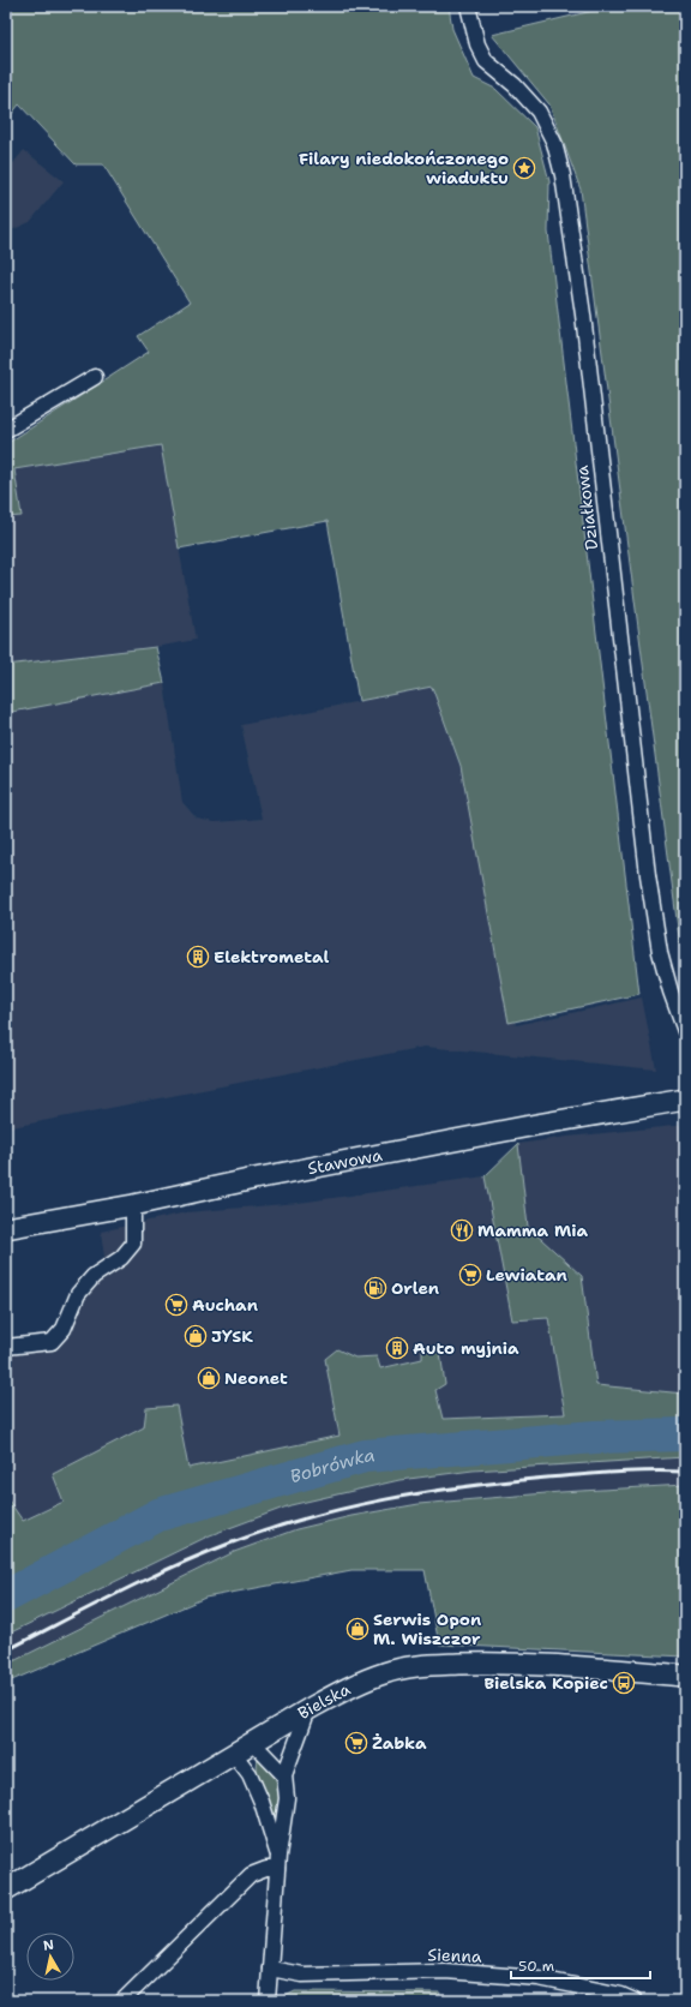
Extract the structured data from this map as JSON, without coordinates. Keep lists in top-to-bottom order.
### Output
{
  "streets": {
    "street": [
      "Działkowa",
      "Stawowa",
      "Bielska",
      "Sienna"
    ]
  },
  "water": ["Bobrówka"],
  "places": {
    "place": ["Filary niedokończonego wiaduktu"],
    "building": ["Elektrometal", "Auto myjnia"],
    "restaurant": ["Mamma Mia"],
    "supermarket": ["Lewiatan", "Auchan", "Żabka"],
    "fuel station": ["Orlen"],
    "shop": ["JYSK", "Neonet", "Serwis Opon M. Wiszczor"],
    "bus stop": ["Bielska Kopiec"]
  },
  "scale_bar": "50 m",
  "north": "top"
}
